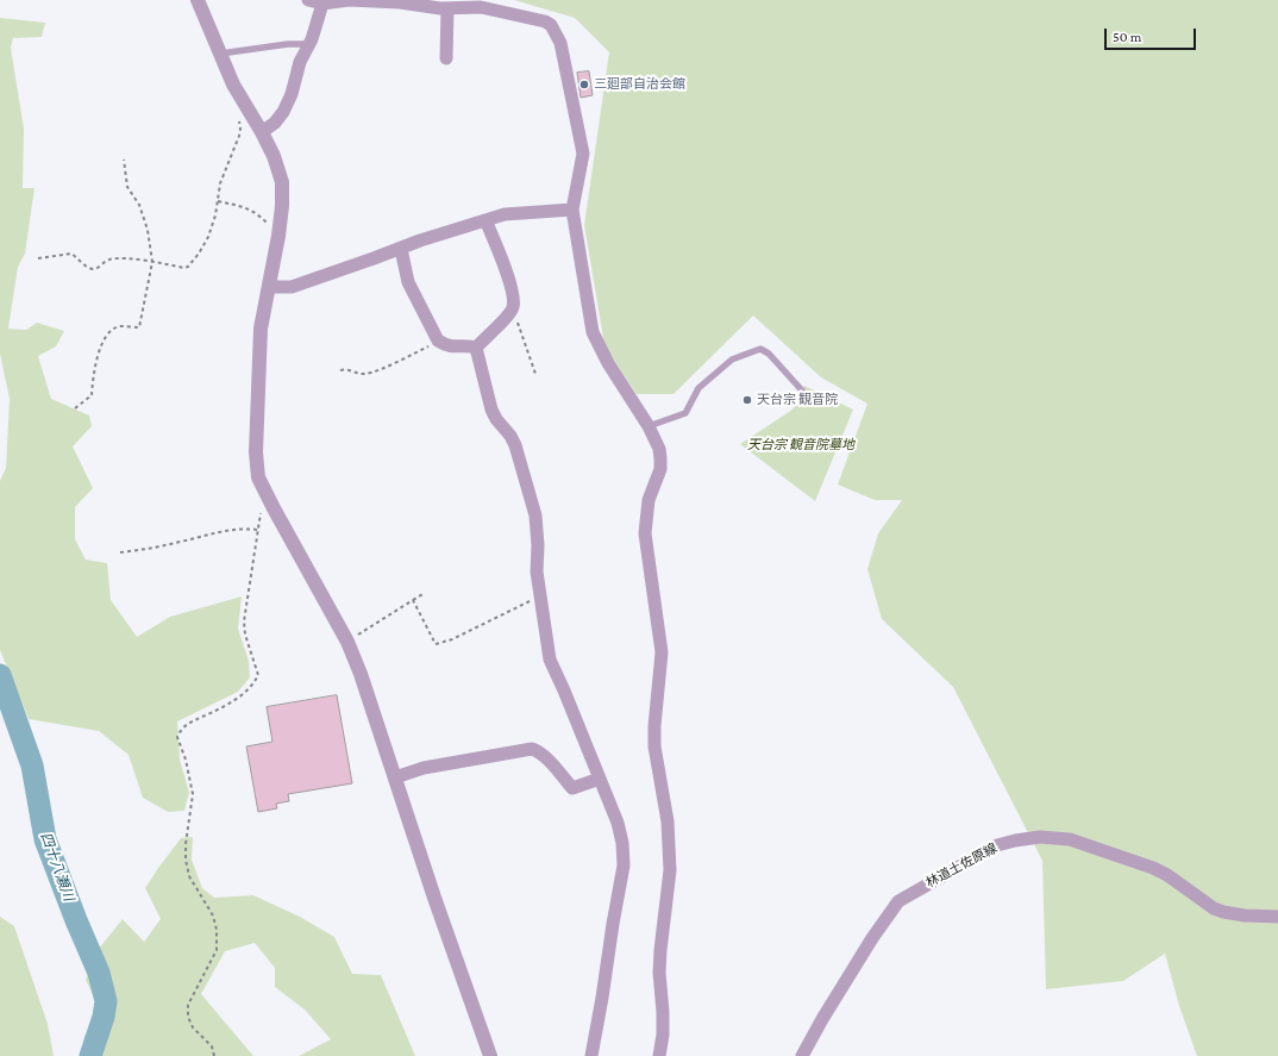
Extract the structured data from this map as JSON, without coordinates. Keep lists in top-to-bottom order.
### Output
{
  "streets": {
    "street": ["林道土佐原線"]
  },
  "water": ["四十八瀬川"],
  "parks": ["天台宗 観音院墓地"],
  "places": ["三廻部自治会館", "天台宗 観音院"],
  "scale_bar": "50 m"
}
